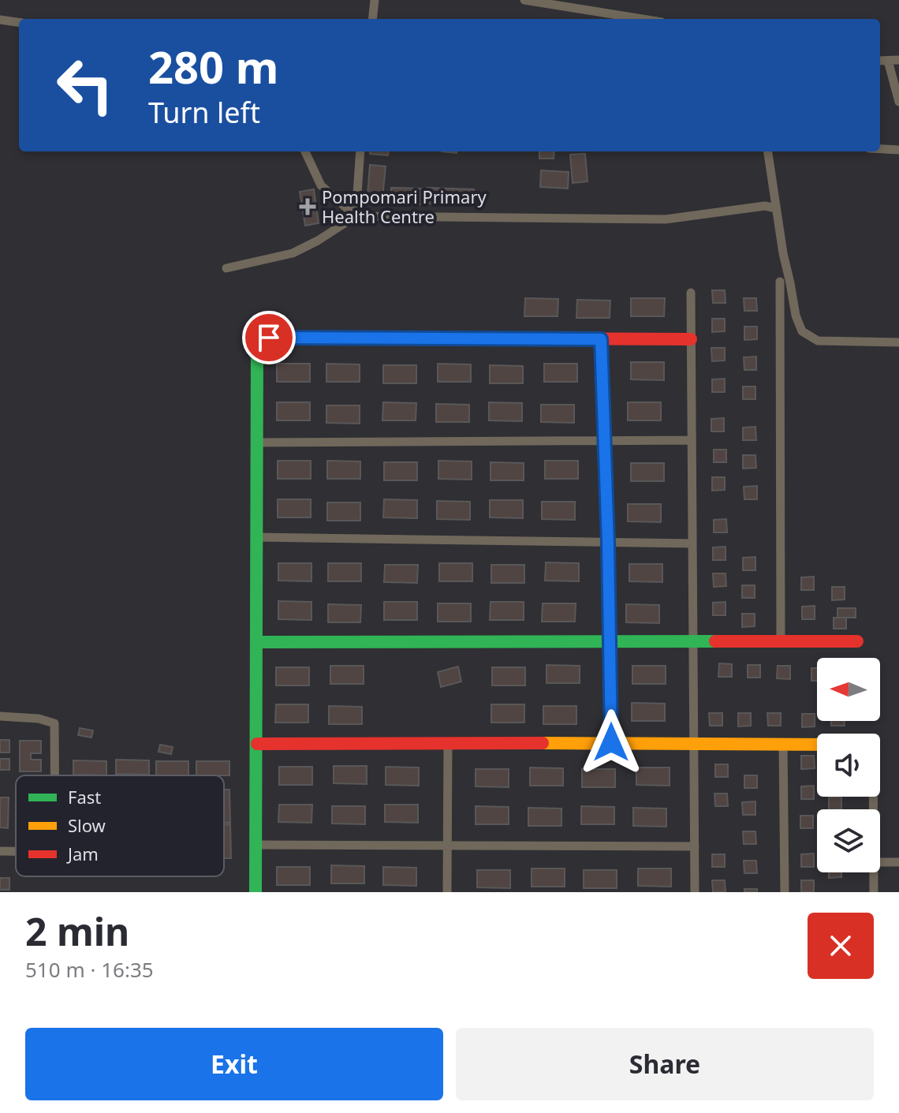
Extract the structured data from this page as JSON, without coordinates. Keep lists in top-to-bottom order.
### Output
{
  "places": {
    "health": ["Pompomari Primary Health Centre"]
  },
  "legend": ["Fast", "Slow", "Jam"],
  "north": "left",
  "page": {
    "turn": ["280 m", "Turn left"],
    "heading": ["2 min", "510 m · 16:35"],
    "buttons": ["Exit", "Share"]
  }
}
